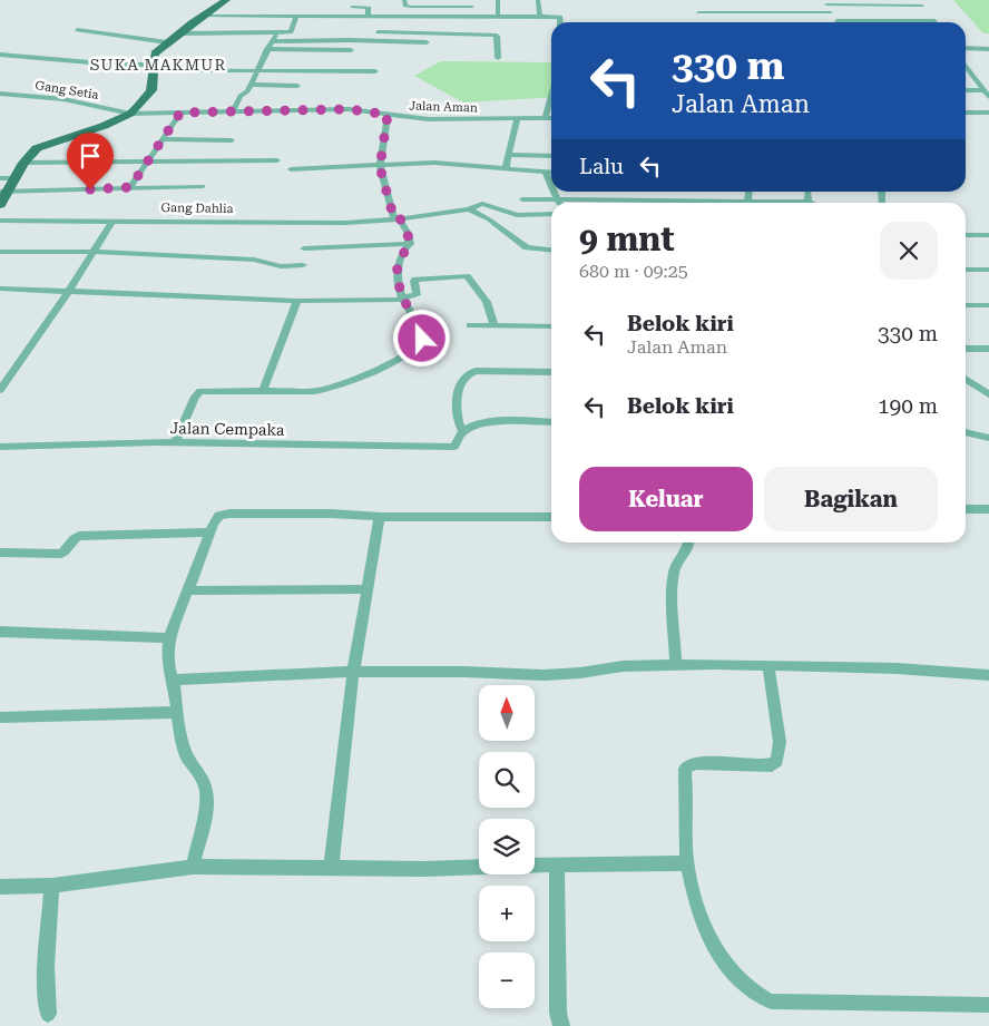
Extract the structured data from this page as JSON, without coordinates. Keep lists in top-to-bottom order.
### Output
{
  "streets": {
    "street": [
      "Gang Setia",
      "Jalan Aman",
      "Gang Dahlia",
      "Jalan Cempaka"
    ]
  },
  "crossings": [
    ["Gang Setia", "Jalan Aman"]
  ],
  "districts": ["SUKA MAKMUR"],
  "north": "top",
  "page": {
    "turn": ["330 m", "Jalan Aman"],
    "then": "Lalu",
    "heading": ["9 mnt", "680 m · 09:25"],
    "list": [
      {
        "name": "Belok kiri",
        "note": "Jalan Aman",
        "value": "330 m"
      },
      {
        "name": "Belok kiri",
        "value": "190 m"
      }
    ],
    "buttons": ["Keluar", "Bagikan"],
    "map_buttons": ["+", "−"]
  }
}
